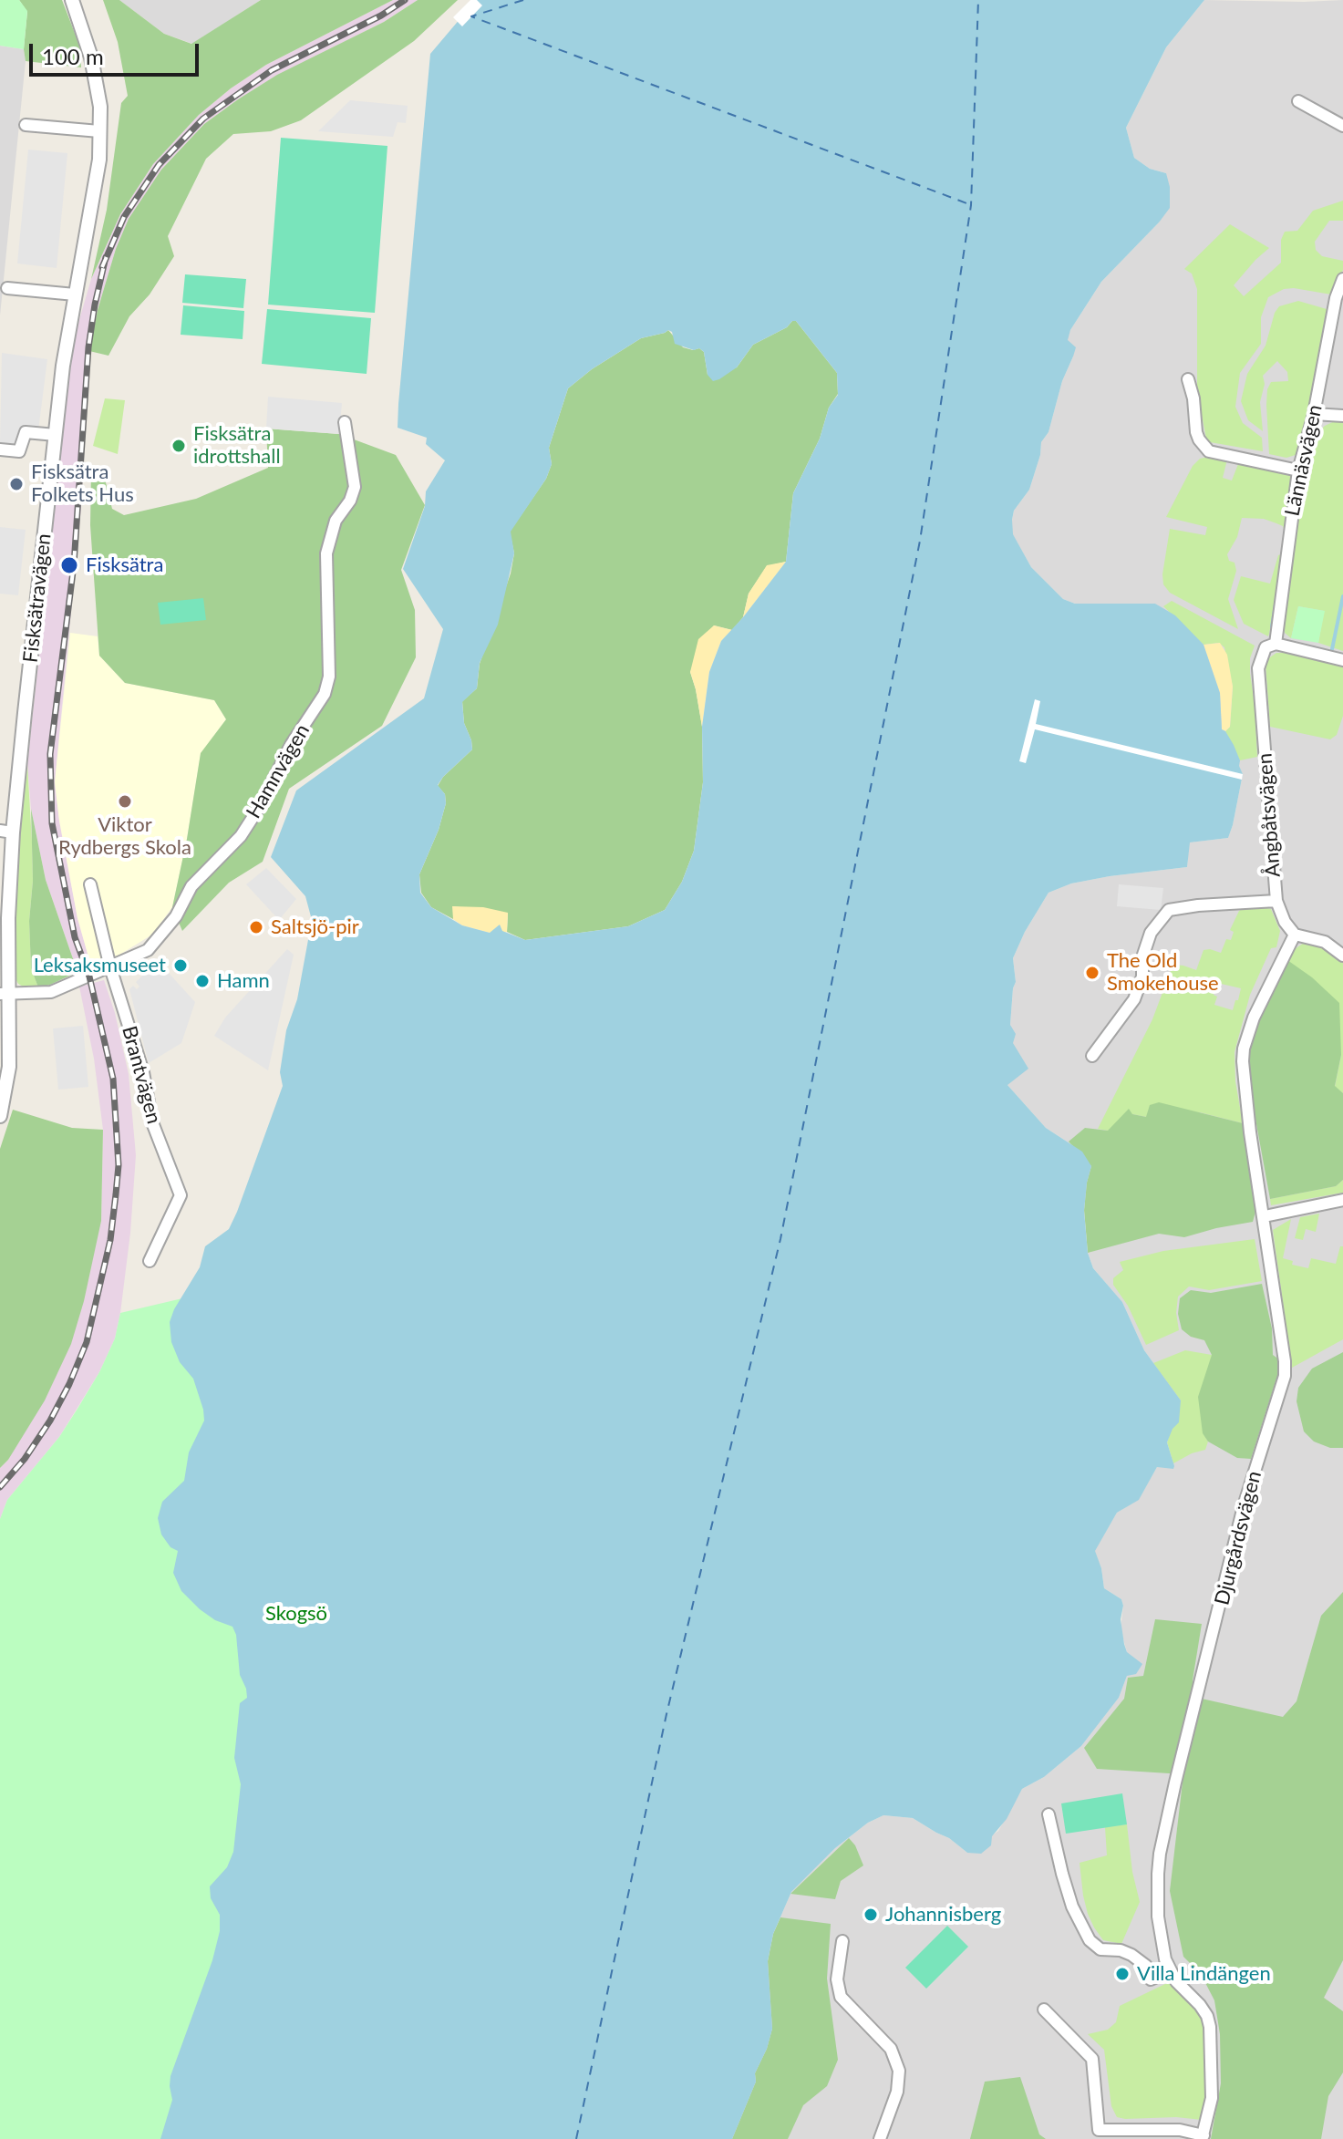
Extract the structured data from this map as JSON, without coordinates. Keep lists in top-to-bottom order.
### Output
{
  "streets": {
    "street": [
      "Lännäsvägen",
      "Fisksätravägen",
      "Hamnvägen",
      "Ångbåtsvägen",
      "Brantvägen",
      "Djurgårdsvägen"
    ]
  },
  "crossings": [
    ["Lännäsvägen", "Ångbåtsvägen"],
    ["Fisksätravägen", "Hamnvägen"],
    ["Hamnvägen", "Brantvägen"],
    ["Ångbåtsvägen", "Djurgårdsvägen"]
  ],
  "parks": ["Skogsö"],
  "places": [
    "Fisksätra idrottshall",
    "Fisksätra Folkets Hus",
    "Fisksätra",
    "Viktor Rydbergs Skola",
    "Saltsjö-pir",
    "Leksaksmuseet",
    "The Old Smokehouse",
    "Hamn",
    "Johannisberg",
    "Villa Lindängen"
  ],
  "scale_bar": "100 m"
}
